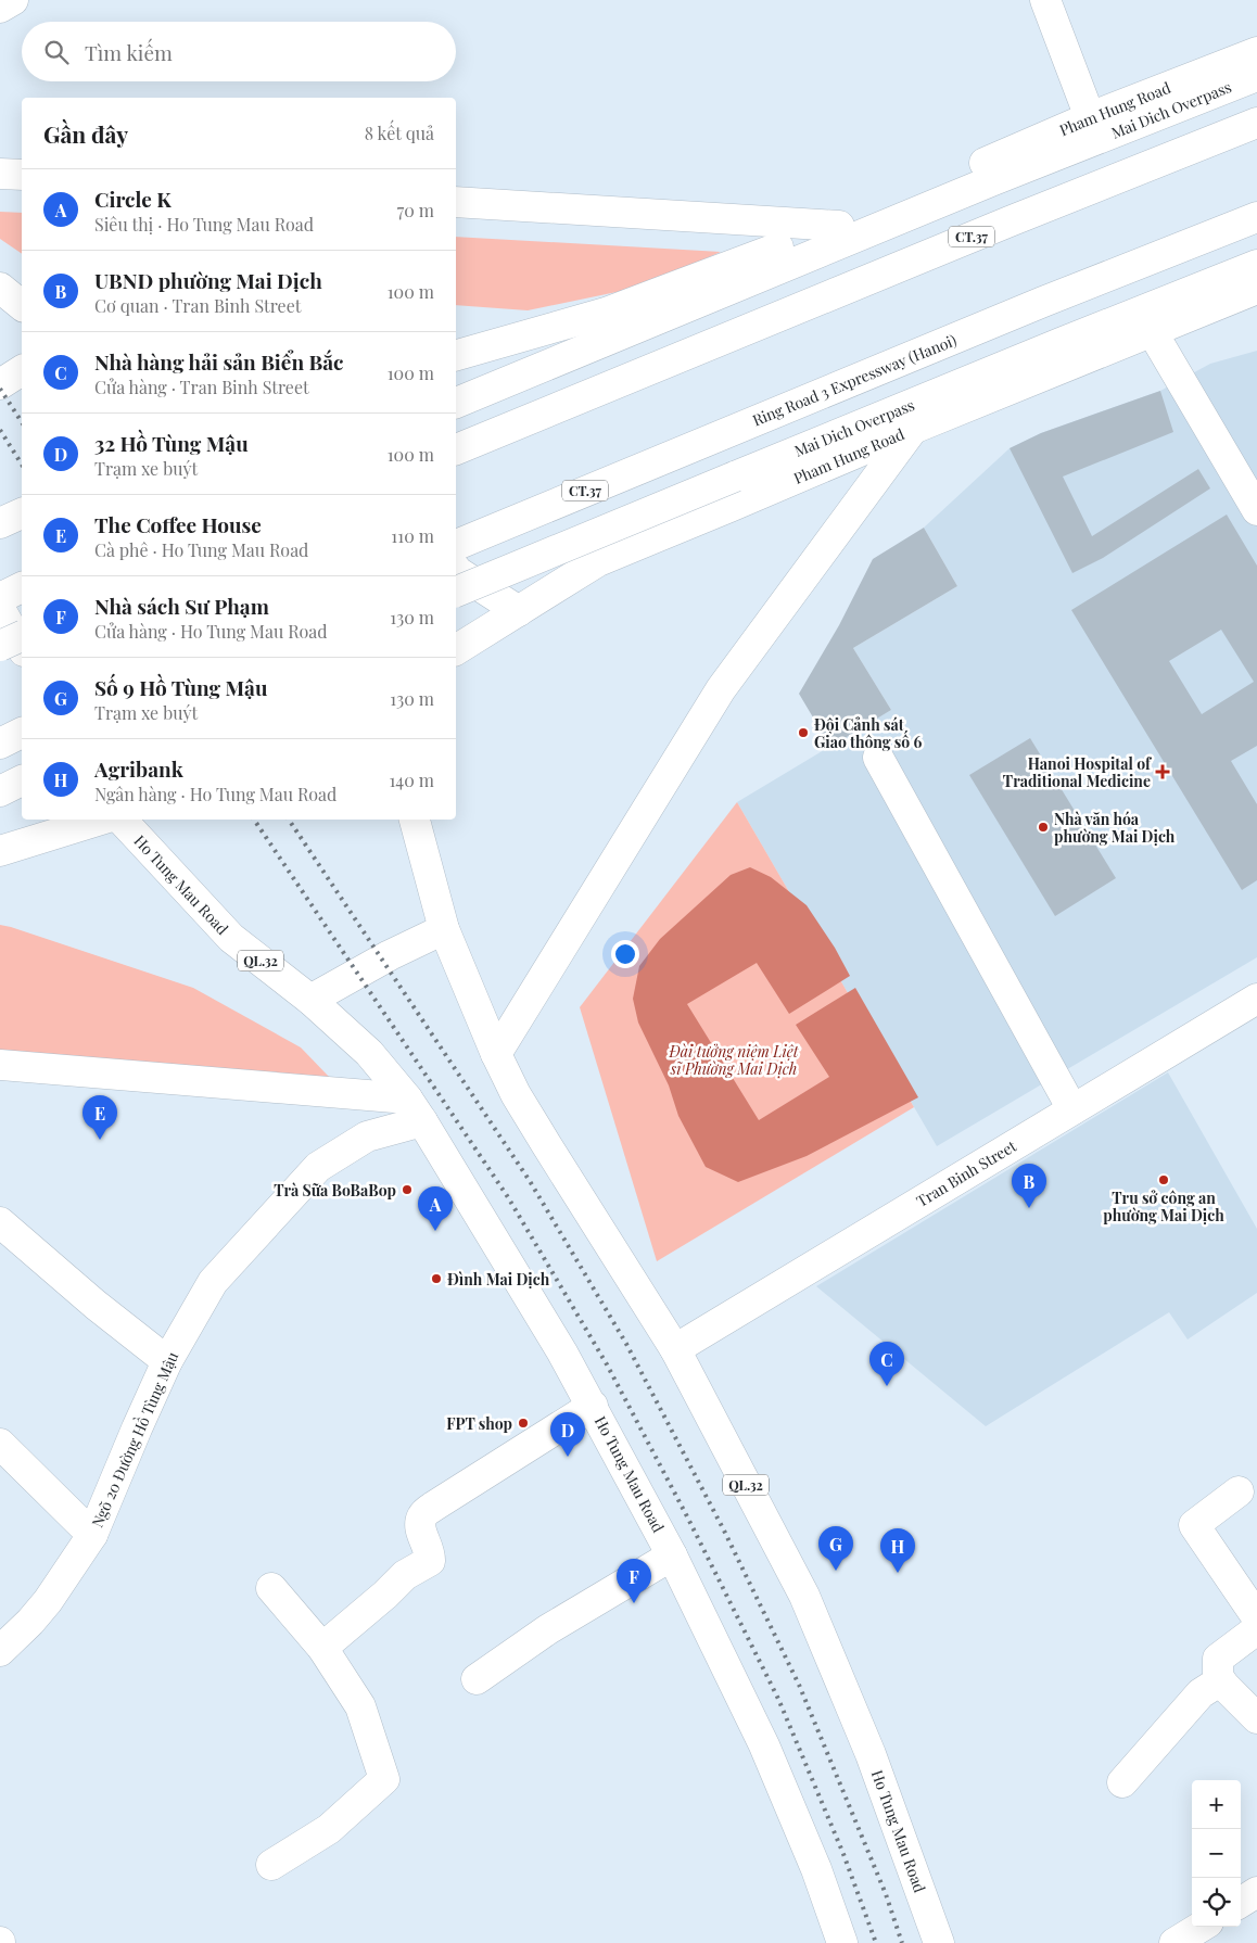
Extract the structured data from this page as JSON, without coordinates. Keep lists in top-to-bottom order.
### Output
{
  "streets": {
    "main road": [
      "Pham Hung Road",
      "Mai Dich Overpass",
      "CT.37",
      "Ring Road 3 Expressway (Hanoi)",
      "Ho Tung Mau Road",
      "QL.32",
      "Tran Binh Street",
      "Ngõ 20 Đường Hồ Tùng Mậu"
    ]
  },
  "crossings": [
    ["Ho Tung Mau Road", "Tran Binh Street"],
    ["Ho Tung Mau Road", "Ngõ 20 Đường Hồ Tùng Mậu"]
  ],
  "parks": ["Đài tưởng niệm Liệt sĩ Phường Mai Dịch"],
  "places": {
    "other": [
      "Đội Cảnh sát Giao thông số 6",
      "Nhà văn hóa phường Mai Dịch",
      "Trụ sở công an phường Mai Dịch",
      "Trà Sữa BoBaBop",
      "Đình Mai Dịch",
      "FPT shop"
    ],
    "health": ["Hanoi Hospital of Traditional Medicine"]
  },
  "page": {
    "search": "Tìm kiếm",
    "heading": ["Gần đây", "8 kết quả"],
    "list": [
      {
        "mark": "A",
        "name": "Circle K",
        "note": "Siêu thị · Ho Tung Mau Road",
        "value": "70 m"
      },
      {
        "mark": "B",
        "name": "UBND phường Mai Dịch",
        "note": "Cơ quan · Tran Binh Street",
        "value": "100 m"
      },
      {
        "mark": "C",
        "name": "Nhà hàng hải sản Biển Bắc",
        "note": "Cửa hàng · Tran Binh Street",
        "value": "100 m"
      },
      {
        "mark": "D",
        "name": "32 Hồ Tùng Mậu",
        "note": "Trạm xe buýt",
        "value": "100 m"
      },
      {
        "mark": "E",
        "name": "The Coffee House",
        "note": "Cà phê · Ho Tung Mau Road",
        "value": "110 m"
      },
      {
        "mark": "F",
        "name": "Nhà sách Sư Phạm",
        "note": "Cửa hàng · Ho Tung Mau Road",
        "value": "130 m"
      },
      {
        "mark": "G",
        "name": "Số 9 Hồ Tùng Mậu",
        "note": "Trạm xe buýt",
        "value": "130 m"
      },
      {
        "mark": "H",
        "name": "Agribank",
        "note": "Ngân hàng · Ho Tung Mau Road",
        "value": "140 m"
      }
    ],
    "pins": [
      "E",
      "B",
      "A",
      "C",
      "D",
      "G",
      "H",
      "F"
    ],
    "map_buttons": ["+", "−"]
  }
}
